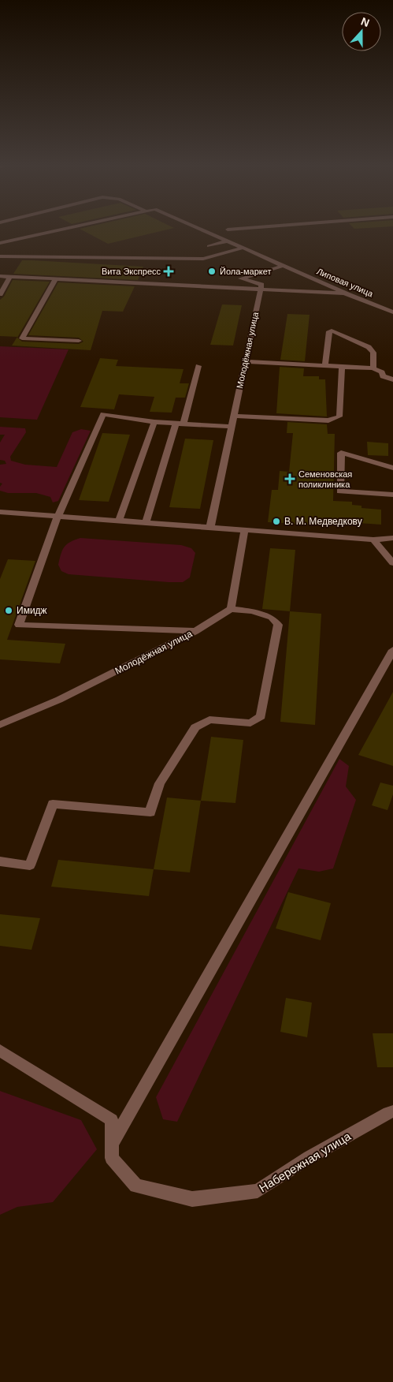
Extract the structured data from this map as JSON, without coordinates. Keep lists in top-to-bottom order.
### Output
{
  "streets": {
    "street": ["Липовая улица", "Молодёжная улица", "Набережная улица"]
  },
  "places": {
    "health": ["Вита Экспресс", "Семеновская поликлиника"],
    "other": ["Йола-маркет", "В. М. Медведкову", "Имидж"]
  },
  "north": "top"
}
